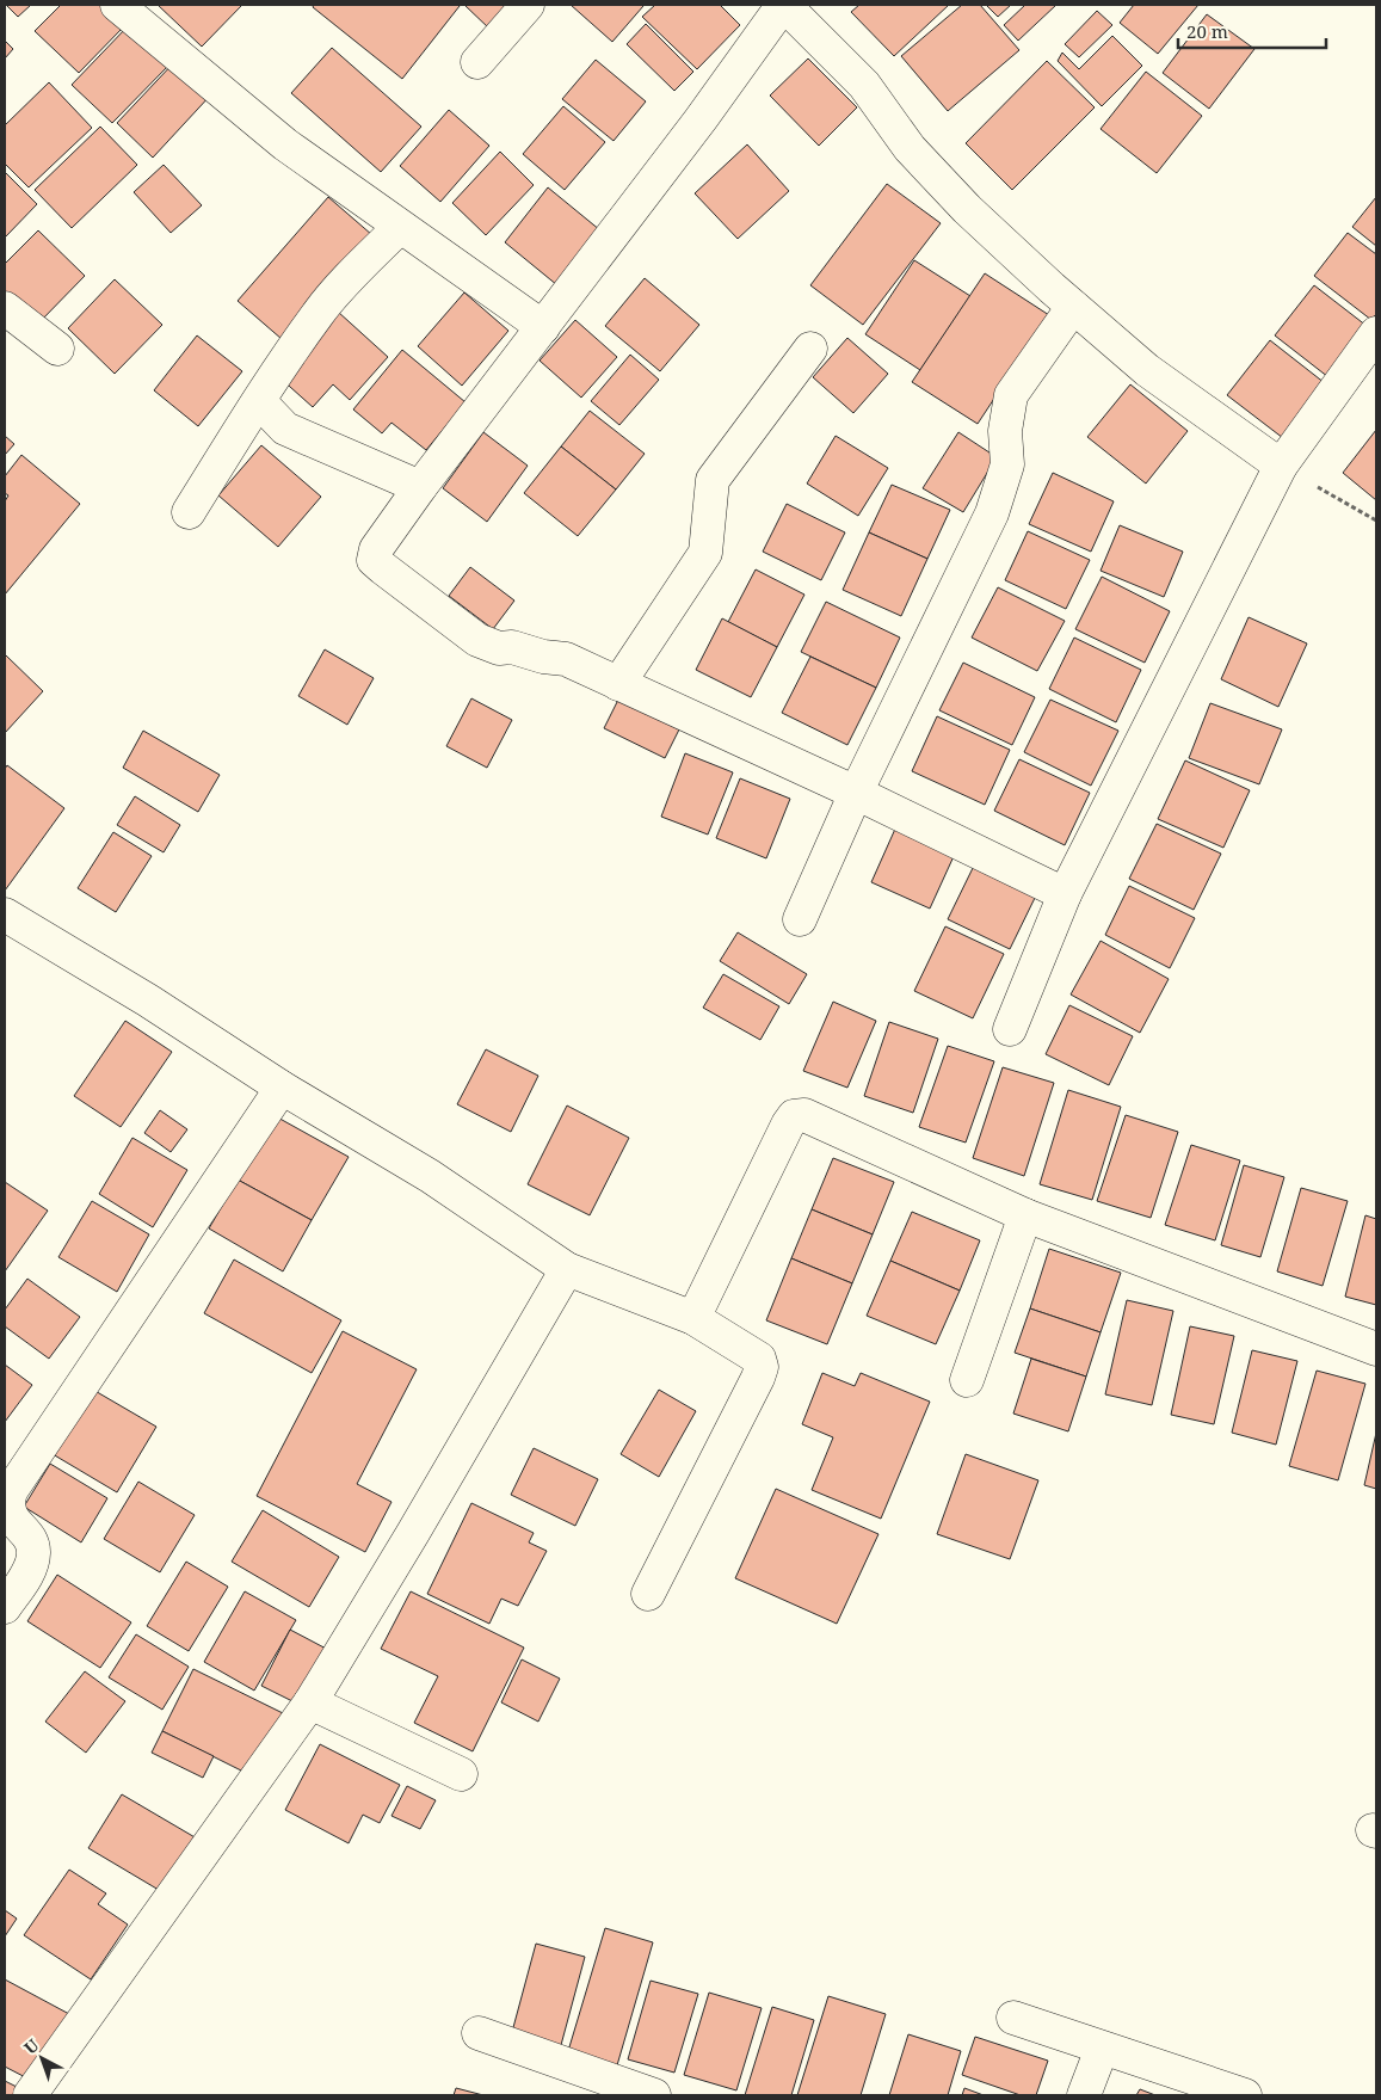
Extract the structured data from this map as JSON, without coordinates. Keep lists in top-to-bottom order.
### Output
{
  "scale_bar": "20 m",
  "north": "top left"
}
